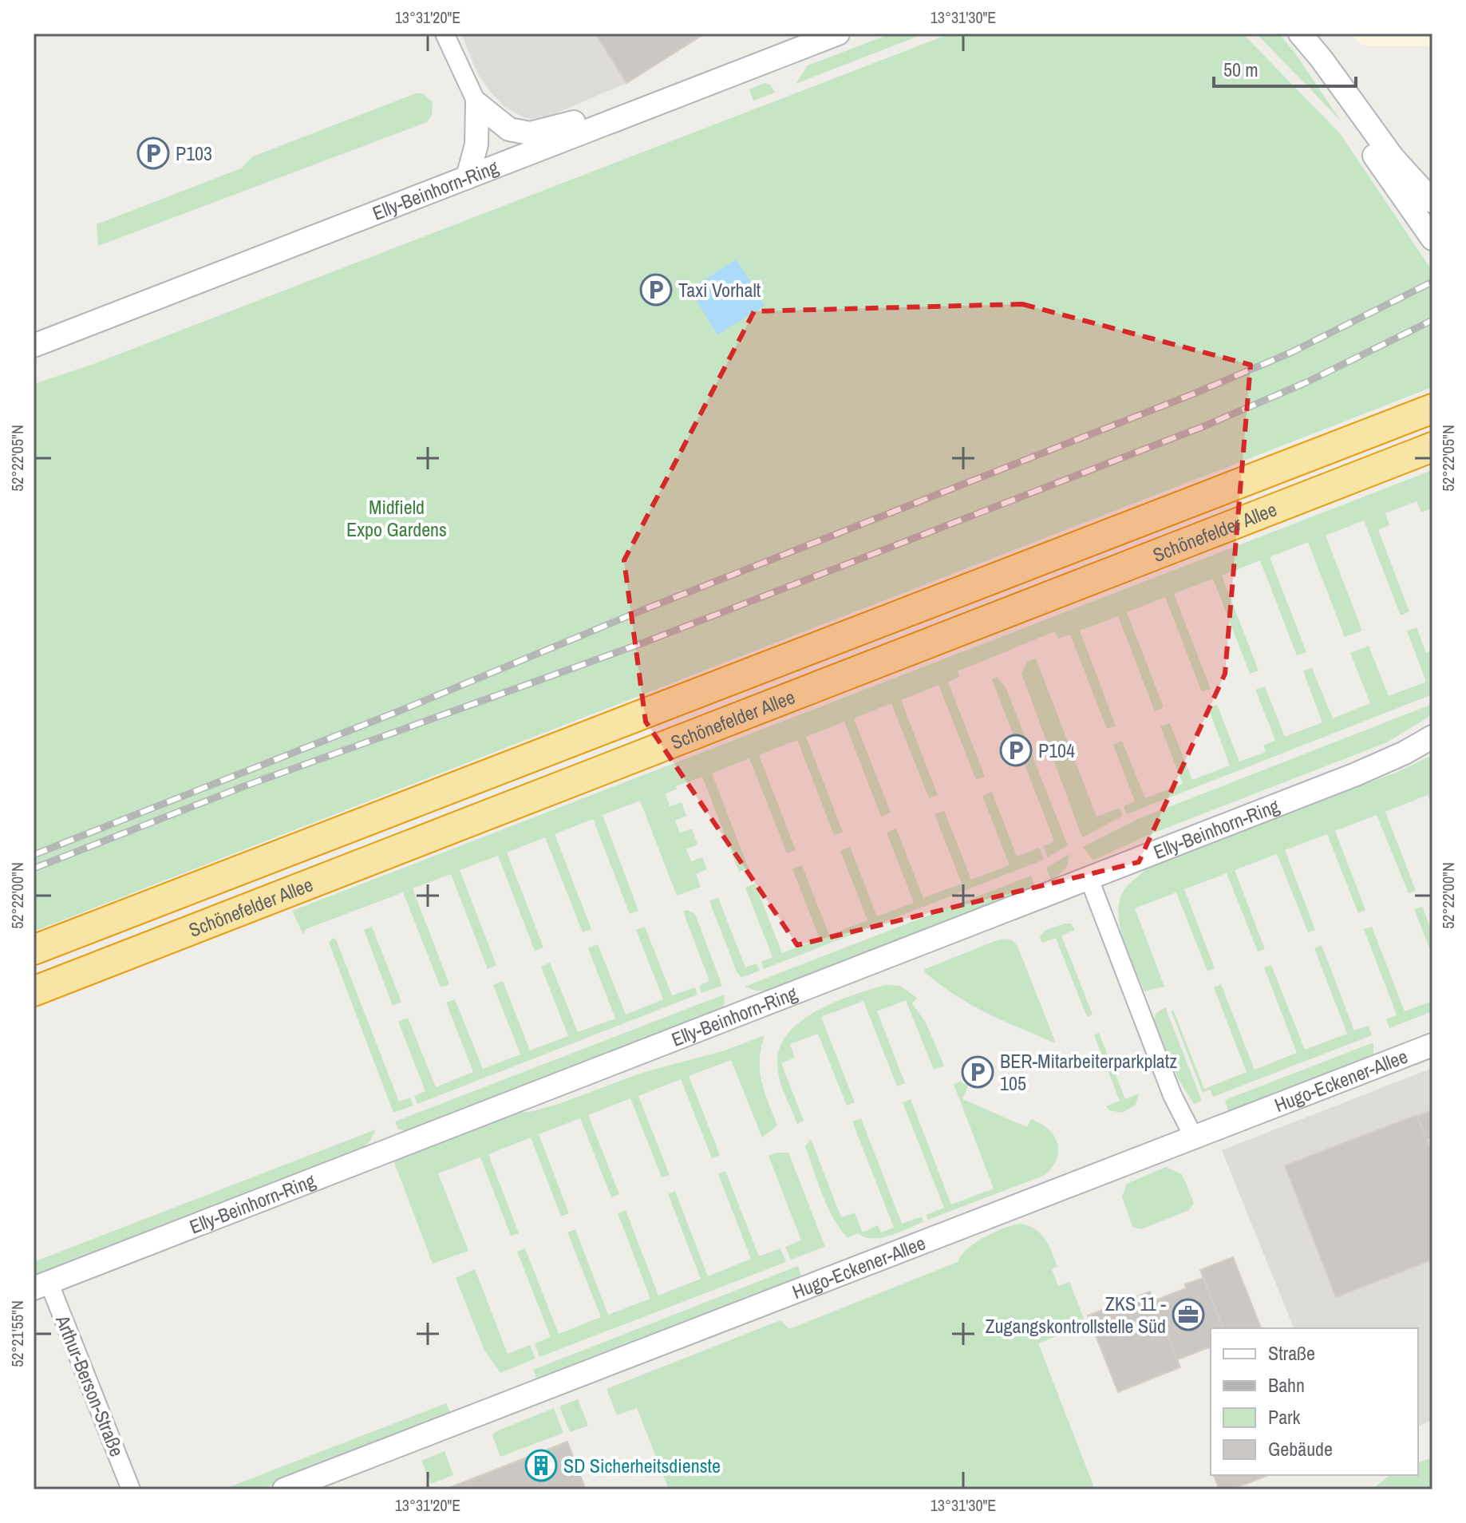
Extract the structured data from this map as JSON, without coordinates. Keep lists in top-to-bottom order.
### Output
{
  "streets": {
    "highway": ["Schönefelder Allee"],
    "street": ["Elly-Beinhorn-Ring", "Hugo-Eckener-Allee", "Arthur-Berson-Straße"]
  },
  "crossings": [
    ["Elly-Beinhorn-Ring", "Arthur-Berson-Straße"]
  ],
  "parks": ["Midfield Expo Gardens"],
  "places": {
    "parking": [
      "P103",
      "Taxi Vorhalt",
      "P104",
      "BER-Mitarbeiterparkplatz 105"
    ],
    "office": ["ZKS 11 - Zugangskontrollstelle Süd"],
    "building": ["SD Sicherheitsdienste"]
  },
  "legend": [
    "Straße",
    "Bahn",
    "Park",
    "Gebäude"
  ],
  "scale_bar": "50 m",
  "coordinates": [
    "13°31'20\"E",
    "13°31'30\"E",
    "52°22'05\"N",
    "52°22'00\"N",
    "52°21'55\"N"
  ]
}
